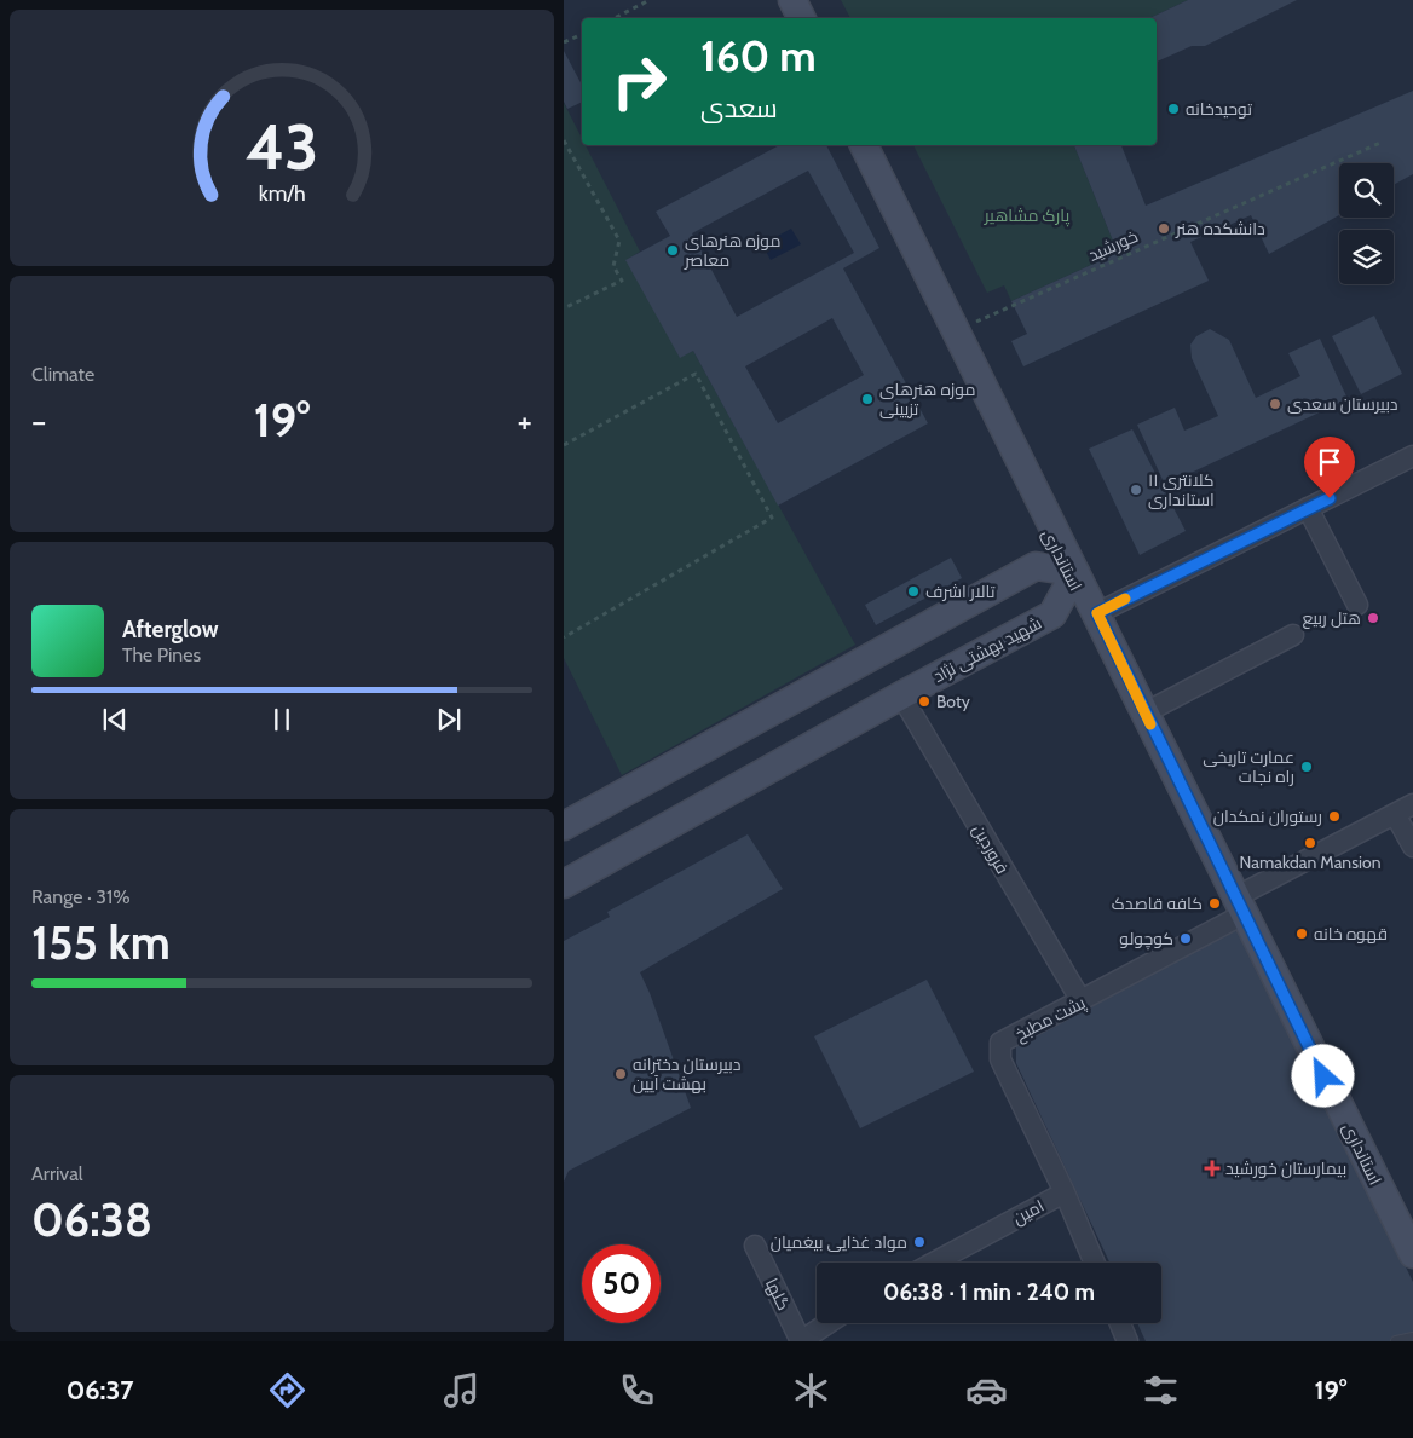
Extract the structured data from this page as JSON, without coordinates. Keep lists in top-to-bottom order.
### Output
{
  "streets": {
    "main road": ["استانداری", "شهید بهشتی نژاد"],
    "street": [
      "فروردین",
      "پشت مطبخ",
      "امین",
      "گلها"
    ],
    "path": ["خورشید"]
  },
  "crossings": [
    ["خورشید", "استانداری"],
    ["استانداری", "شهید بهشتی نژاد"],
    ["استانداری", "پشت مطبخ"],
    ["شهید بهشتی نژاد", "فروردین"],
    ["فروردین", "پشت مطبخ"],
    ["پشت مطبخ", "امین"]
  ],
  "parks": ["پارک مشاهیر"],
  "places": {
    "other": [
      "توحیدخانه",
      "دانشکده هنر",
      "موزه هنرهای معاصر",
      "موزه هنرهای تزیینی",
      "دبیرستان سعدی",
      "کلانتری ۱۱ استانداری",
      "تالار اشرف",
      "هتل ربیع",
      "Boty",
      "عمارت تاریخی راه نجات",
      "رستوران نمکدان",
      "Namakdan Mansion",
      "کافه قاصدک",
      "قهوه خانه",
      "کوچولو",
      "دبیرستان دخترانه بهشت آیین",
      "مواد غذایی بیغمیان"
    ],
    "health": ["بیمارستان خورشید"]
  },
  "page": {
    "turn": ["160 m", "سعدی"],
    "tile": [
      "Climate",
      ["Range · 31%", "155 km"],
      ["Arrival", "06:38"]
    ],
    "heat": ["−", "19°", "+"],
    "song": ["Afterglow", "The Pines"],
    "limit": "50",
    "trip": "06:38 · 1 min · 240 m",
    "tabs": ["06:37", "19°"],
    "gauge": ["43", "km/h"]
  }
}
